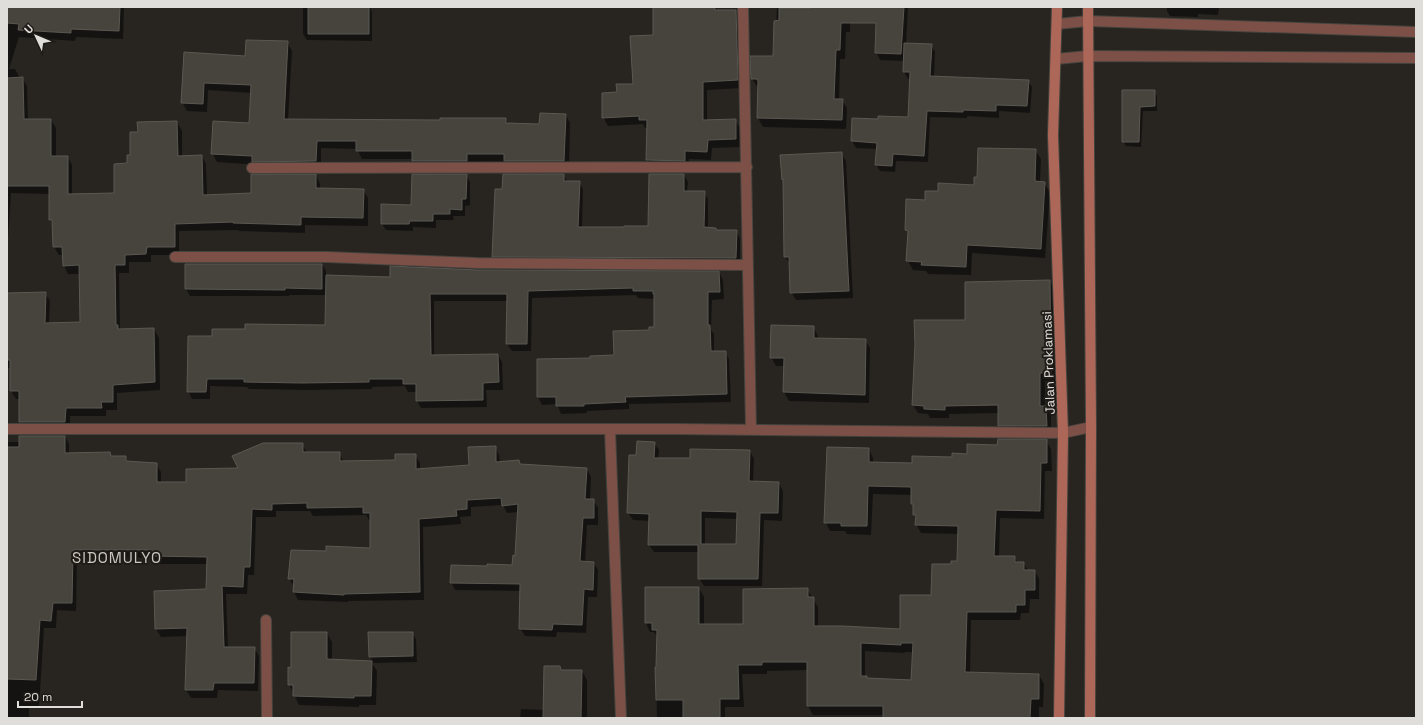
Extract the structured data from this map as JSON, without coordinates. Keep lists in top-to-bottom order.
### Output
{
  "streets": {
    "street": ["Jalan Proklamasi"]
  },
  "districts": ["SIDOMULYO"],
  "scale_bar": "20 m",
  "north": "top left"
}
